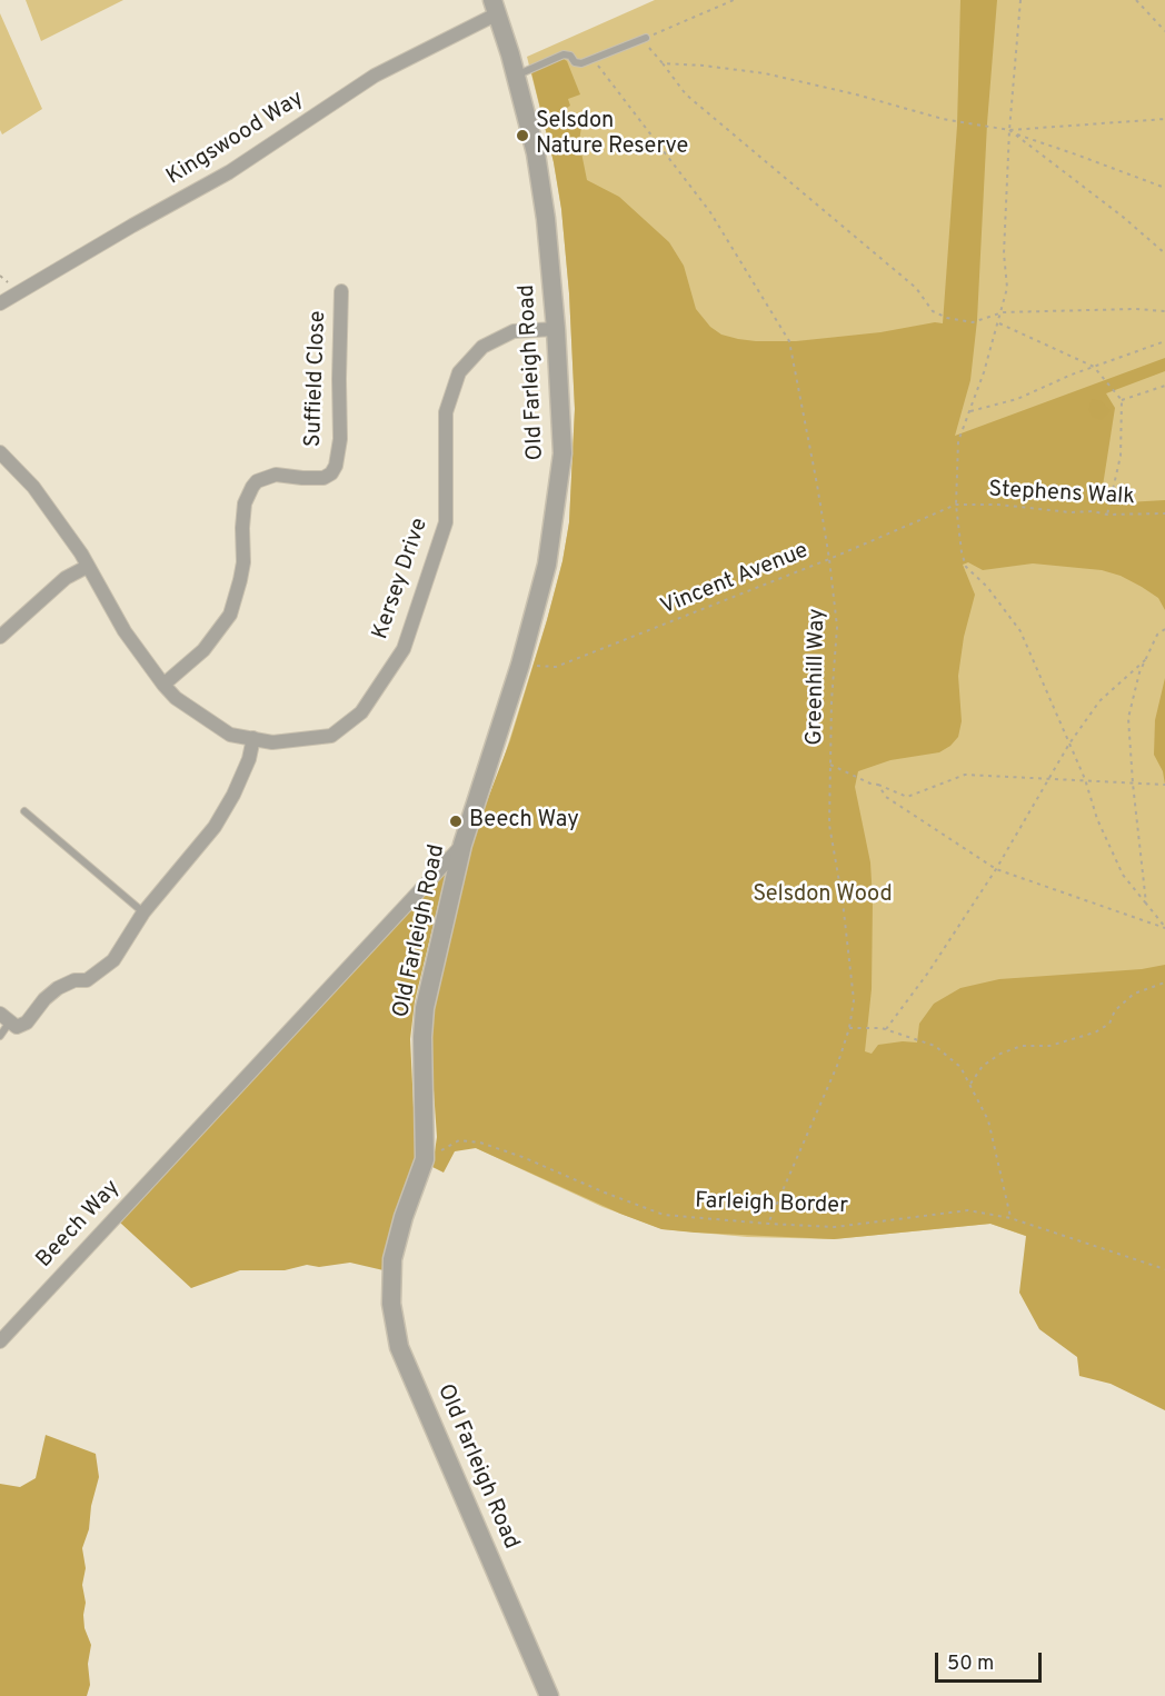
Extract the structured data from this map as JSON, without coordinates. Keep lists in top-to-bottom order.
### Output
{
  "streets": {
    "street": [
      "Kingswood Way",
      "Old Farleigh Road",
      "Suffield Close",
      "Kersey Drive",
      "Beech Way"
    ],
    "path": [
      "Stephens Walk",
      "Vincent Avenue",
      "Greenhill Way",
      "Farleigh Border"
    ]
  },
  "crossings": [
    ["Kingswood Way", "Old Farleigh Road"],
    ["Old Farleigh Road", "Kersey Drive"],
    ["Old Farleigh Road", "Vincent Avenue"],
    ["Old Farleigh Road", "Farleigh Border"],
    ["Old Farleigh Road", "Beech Way"],
    ["Suffield Close", "Kersey Drive"],
    ["Stephens Walk", "Vincent Avenue"],
    ["Vincent Avenue", "Greenhill Way"],
    ["Greenhill Way", "Farleigh Border"]
  ],
  "parks": ["Selsdon Wood"],
  "places": ["Selsdon Nature Reserve", "Beech Way"],
  "scale_bar": "50 m"
}
